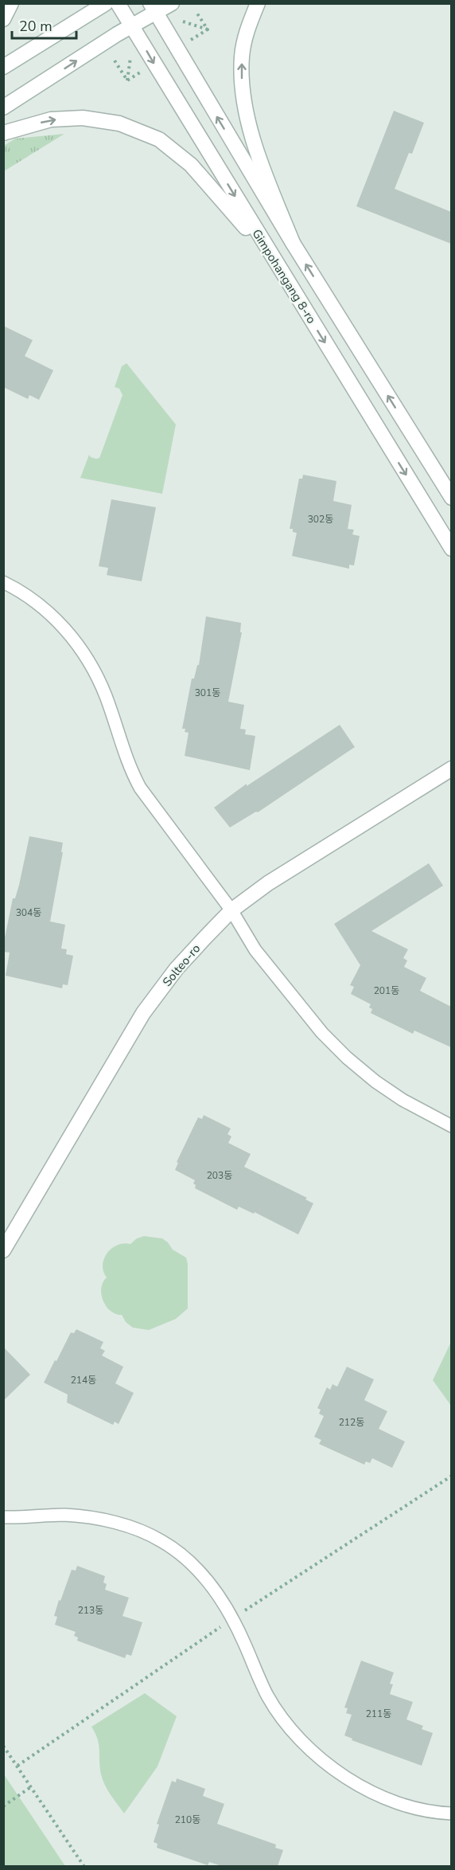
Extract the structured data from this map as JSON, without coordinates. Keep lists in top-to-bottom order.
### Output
{
  "streets": {
    "street": ["Gimpohangang 8-ro", "Solteo-ro"]
  },
  "house_numbers": [
    "302동",
    "301동",
    "304동",
    "201동",
    "203동",
    "214동",
    "212동",
    "213동",
    "211동",
    "210동"
  ],
  "scale_bar": "20 m"
}
